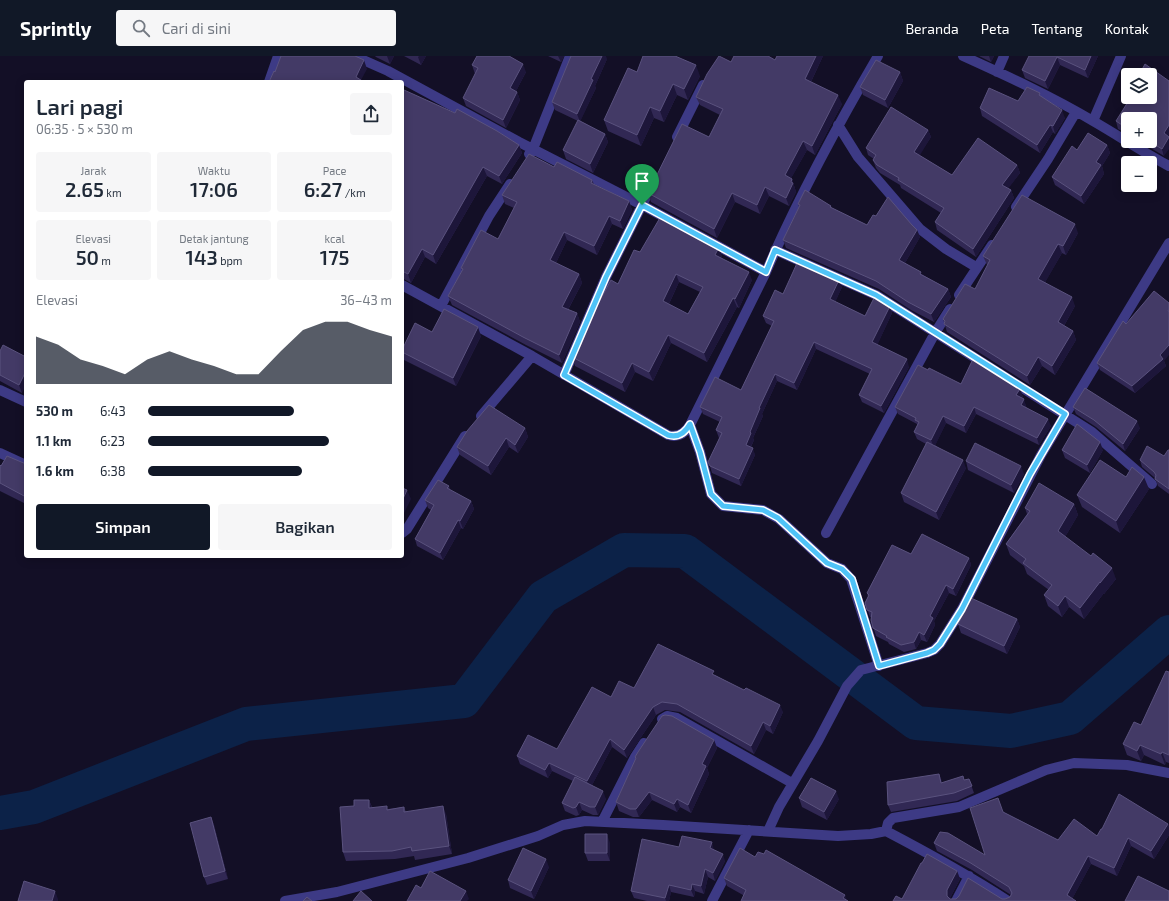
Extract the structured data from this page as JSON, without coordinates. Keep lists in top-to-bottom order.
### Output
{
  "page": {
    "header": "Sprintly",
    "search": "Cari di sini",
    "nav": [
      "Beranda",
      "Peta",
      "Tentang",
      "Kontak"
    ],
    "map_buttons": ["+", "−"],
    "heading": ["Lari pagi", "06:35 · 5 × 530 m"],
    "stats": [
      ["Jarak", "2.65 km"],
      ["Waktu", "17:06"],
      ["Pace", "6:27 /km"],
      ["Elevasi", "50 m"],
      ["Detak jantung", "143 bpm"],
      ["kcal", "175"]
    ],
    "chart": ["Elevasi", "36–43 m"],
    "list": [
      {
        "name": "530 m",
        "note": "6:43"
      },
      {
        "name": "1.1 km",
        "note": "6:23"
      },
      {
        "name": "1.6 km",
        "note": "6:38"
      }
    ],
    "buttons": ["Simpan", "Bagikan"]
  }
}
